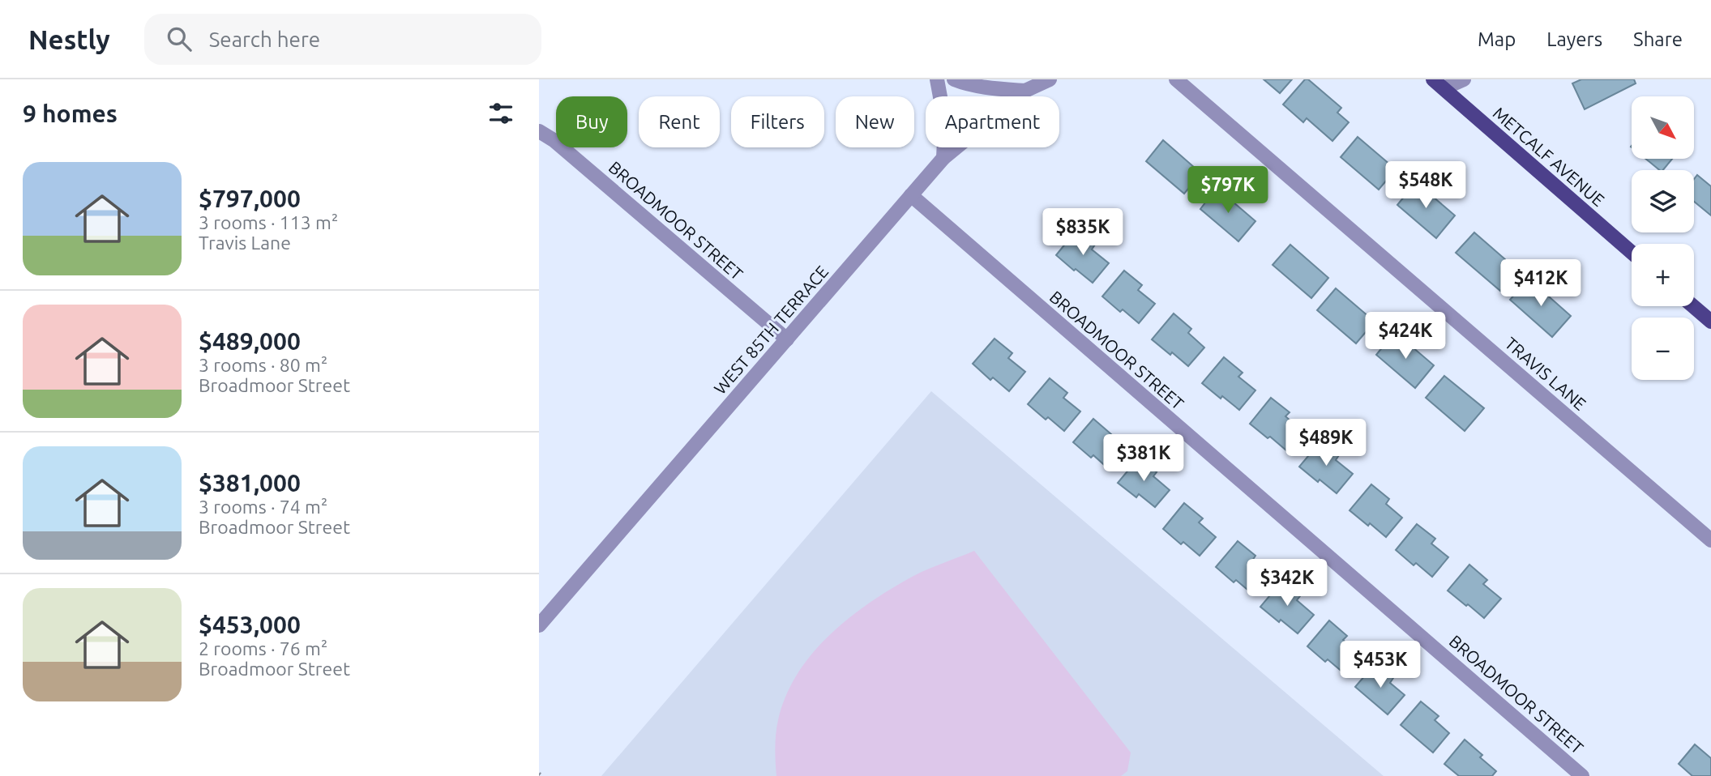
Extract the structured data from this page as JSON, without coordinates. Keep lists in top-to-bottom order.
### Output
{
  "streets": {
    "main road": ["METCALF AVENUE"],
    "street": ["BROADMOOR STREET", "WEST 85TH TERRACE", "TRAVIS LANE"]
  },
  "crossings": [
    ["BROADMOOR STREET", "WEST 85TH TERRACE"]
  ],
  "north": "bottom right",
  "page": {
    "header": "Nestly",
    "search": "Search here",
    "nav": ["Map", "Layers", "Share"],
    "heading": "9 homes",
    "map_buttons": ["+", "−"],
    "chip": [
      "Buy",
      "Rent",
      "Filters",
      "New",
      "Apartment"
    ],
    "list": [
      {
        "name": "$797,000",
        "note": "3 rooms · 113 m² · Travis Lane"
      },
      {
        "name": "$489,000",
        "note": "3 rooms · 80 m² · Broadmoor Street"
      },
      {
        "name": "$381,000",
        "note": "3 rooms · 74 m² · Broadmoor Street"
      },
      {
        "name": "$453,000",
        "note": "2 rooms · 76 m² · Broadmoor Street"
      }
    ],
    "price": [
      "$548K",
      "$797K",
      "$835K",
      "$412K",
      "$424K",
      "$489K",
      "$381K",
      "$342K",
      "$453K"
    ]
  }
}
